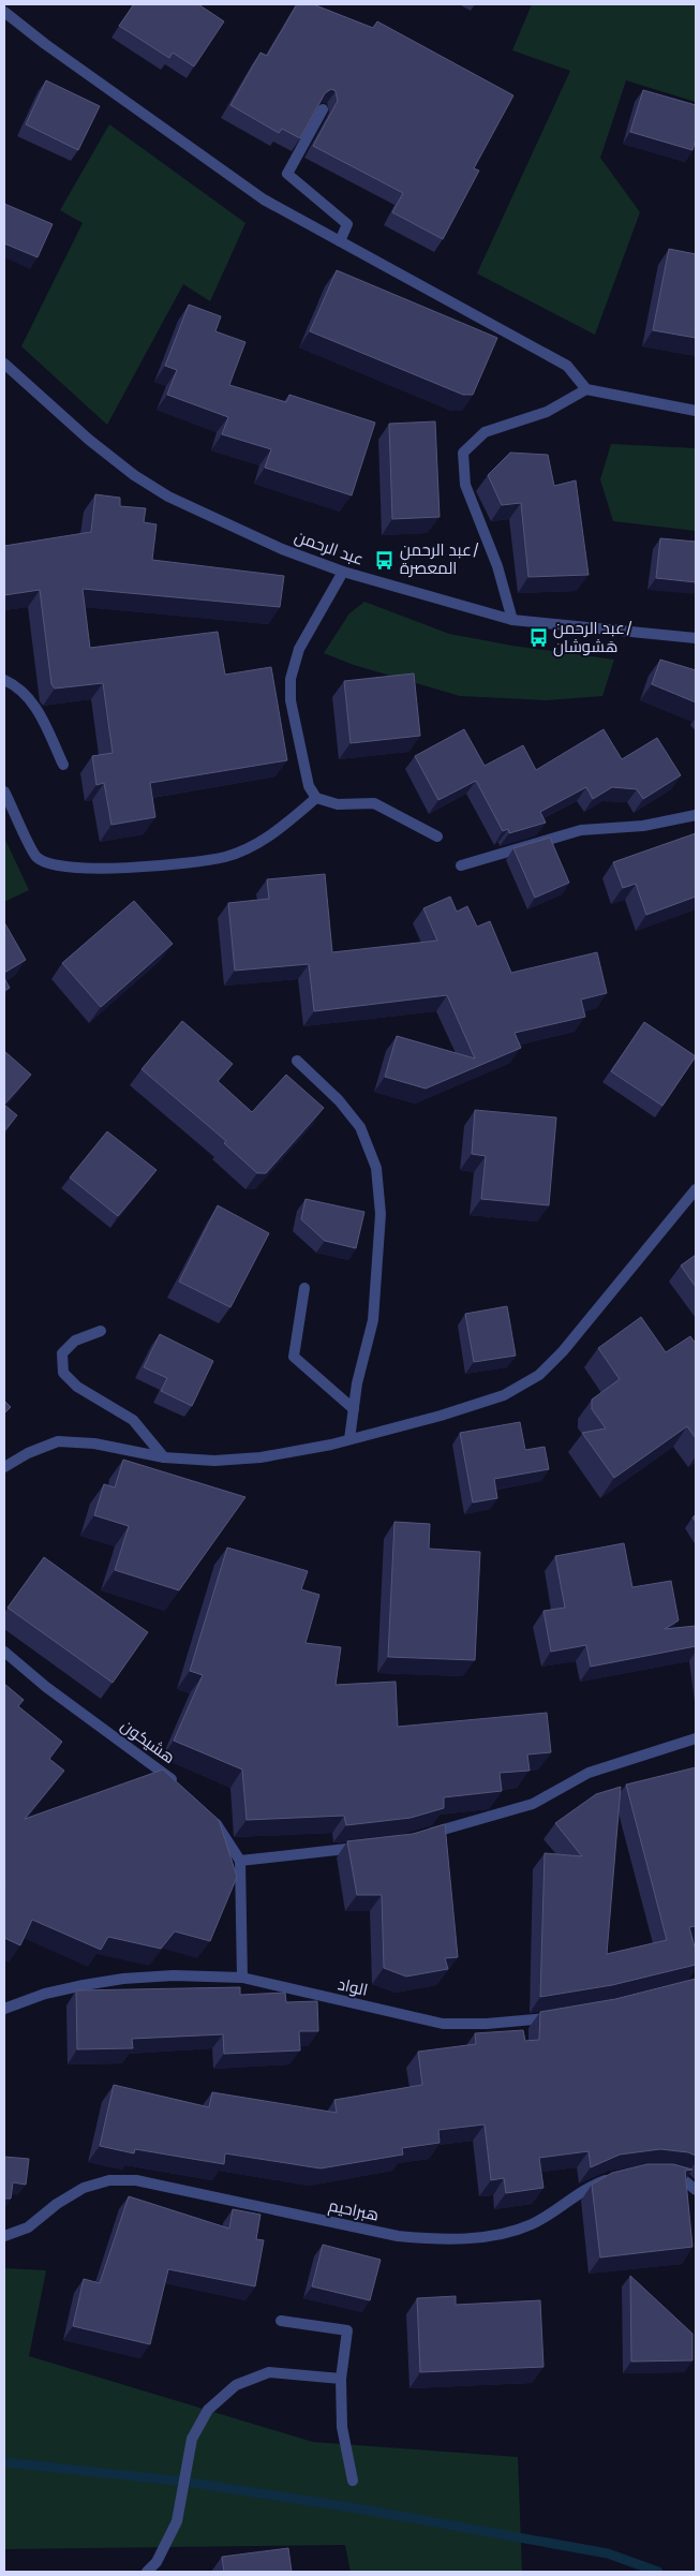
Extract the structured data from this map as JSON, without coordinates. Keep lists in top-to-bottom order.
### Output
{
  "streets": {
    "street": [
      "عبد الرحمن",
      "هشيكون",
      "الواد",
      "هبراحيم"
    ]
  },
  "places": {
    "bus stop": ["عبد الرحمن/ المعصرة", "عبد الرحمن/ هَشوشان"]
  }
}
